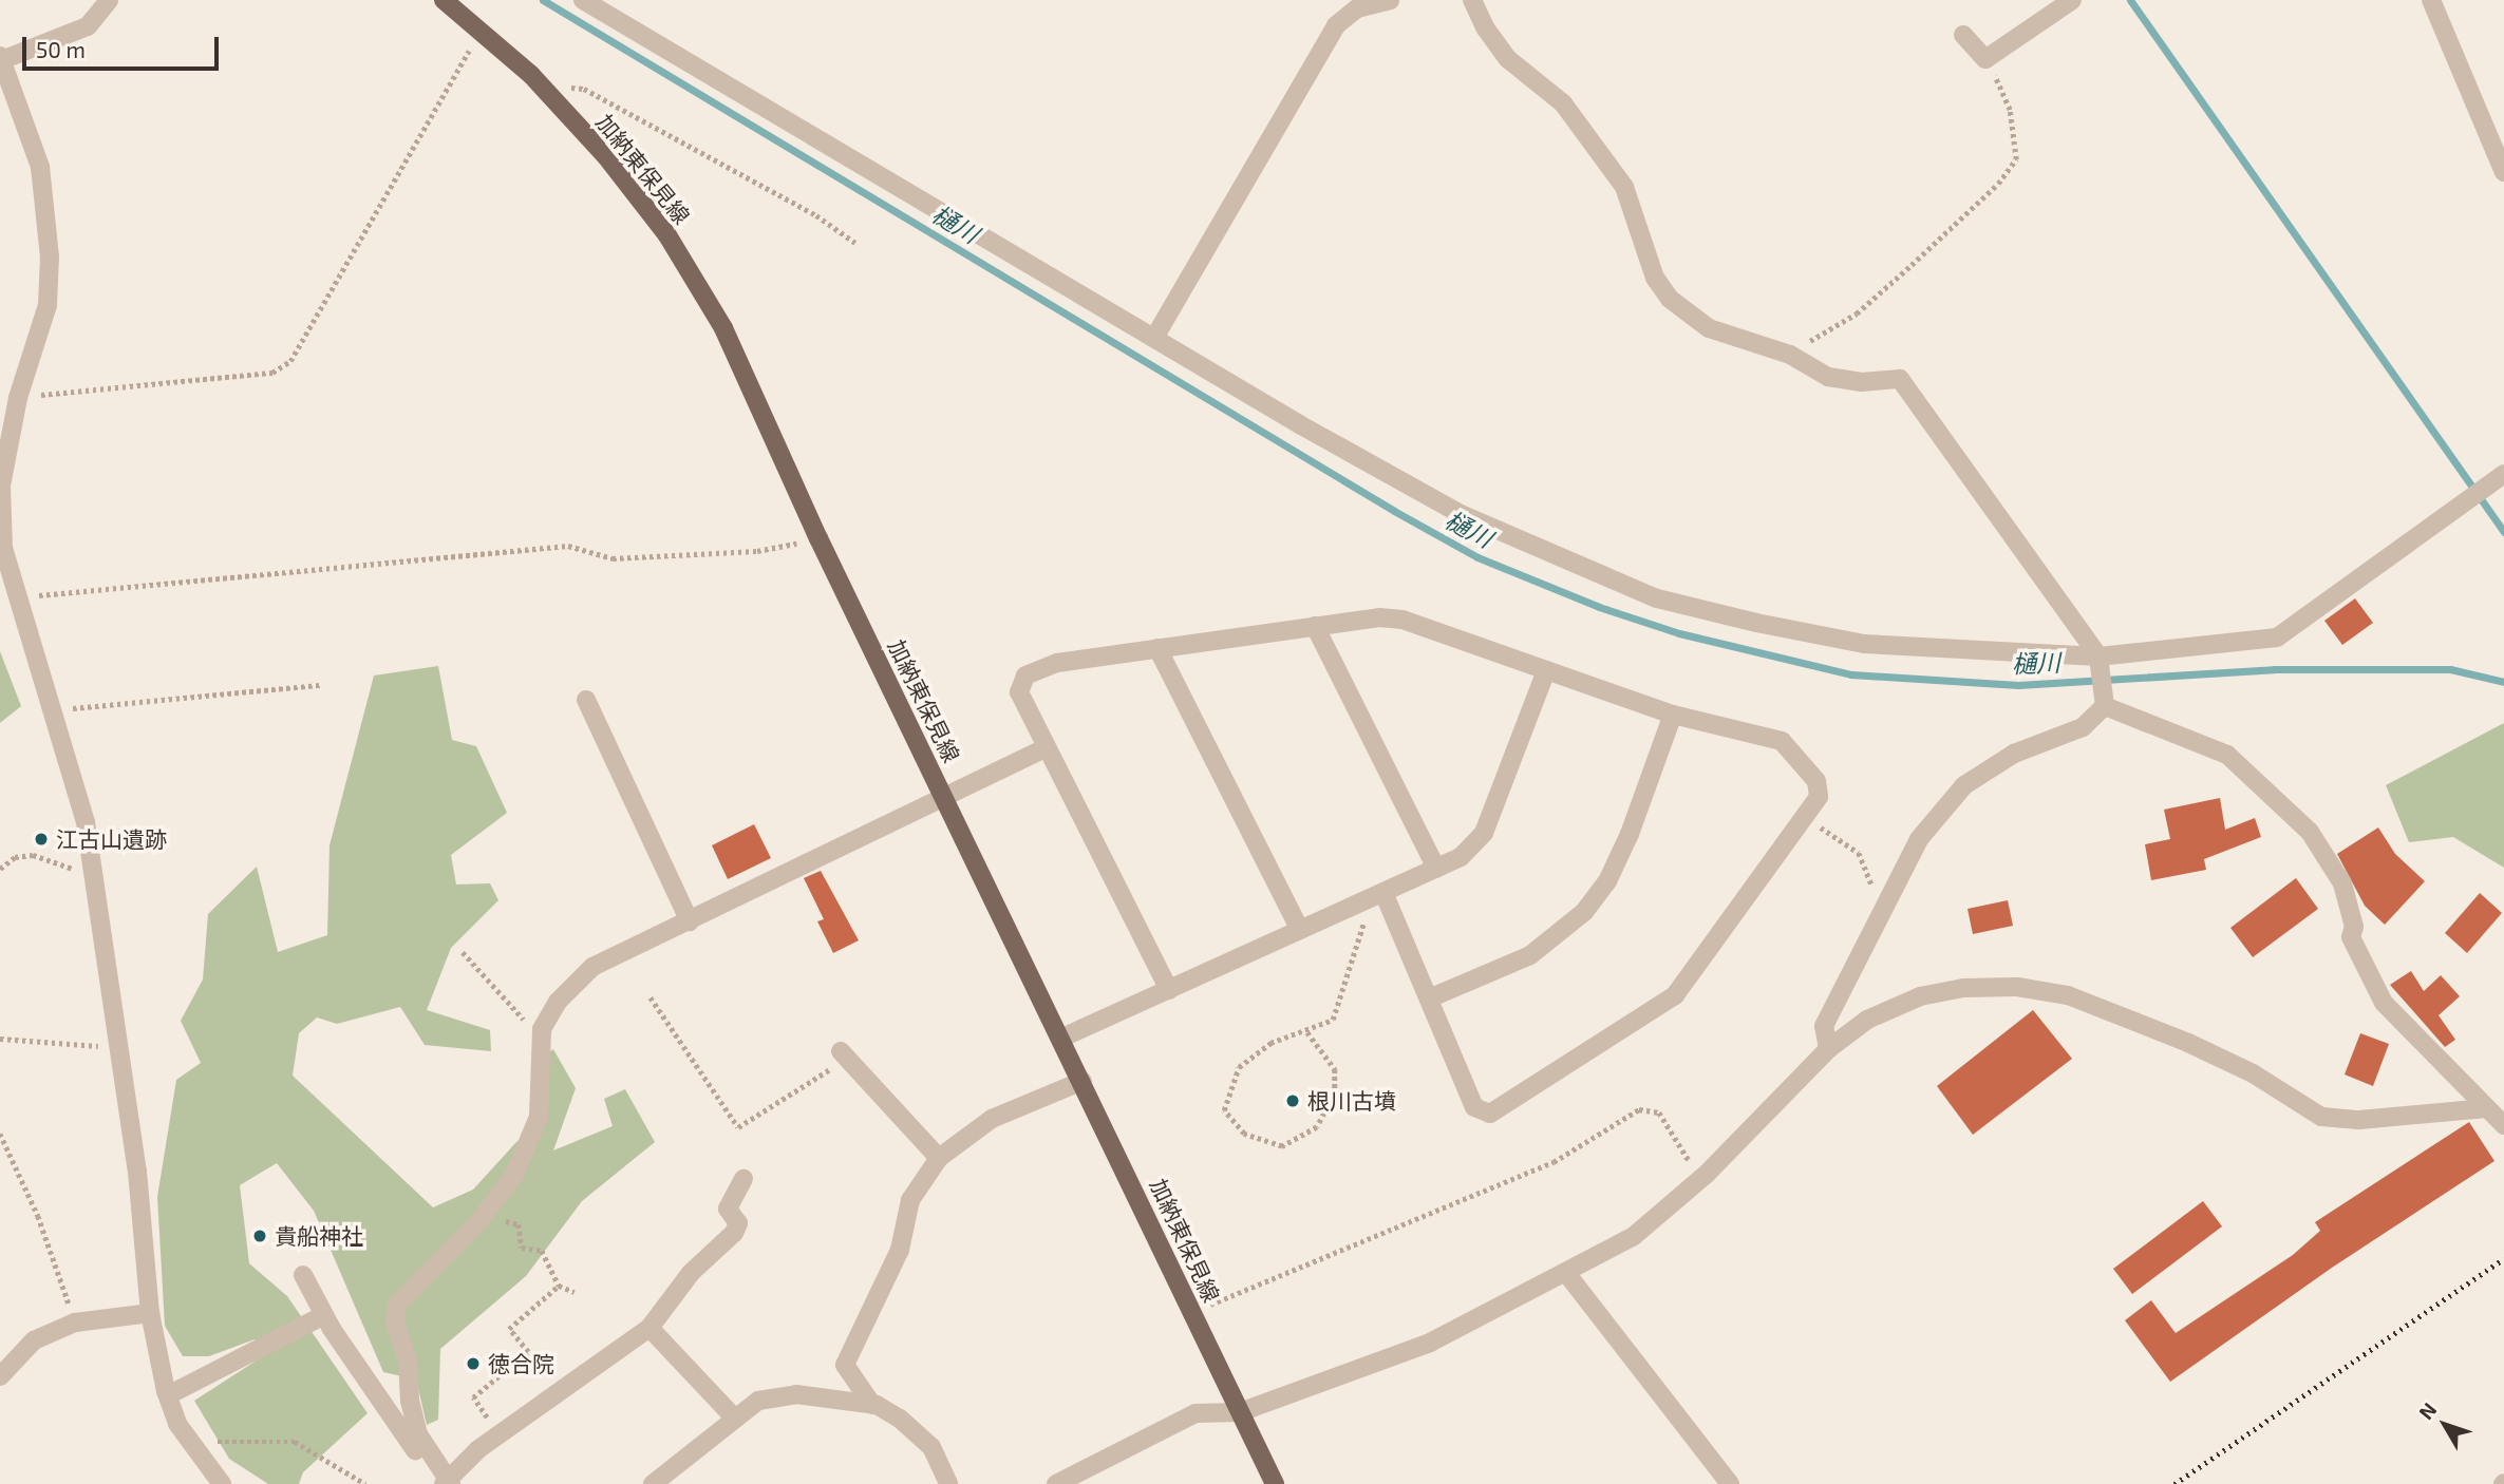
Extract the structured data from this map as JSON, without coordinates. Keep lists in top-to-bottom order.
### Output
{
  "streets": {
    "main road": ["加納東保見線"]
  },
  "water": ["樋川"],
  "places": [
    "江古山遺跡",
    "根川古墳",
    "貴船神社",
    "徳合院"
  ],
  "scale_bar": "50 m",
  "north": "top left"
}
